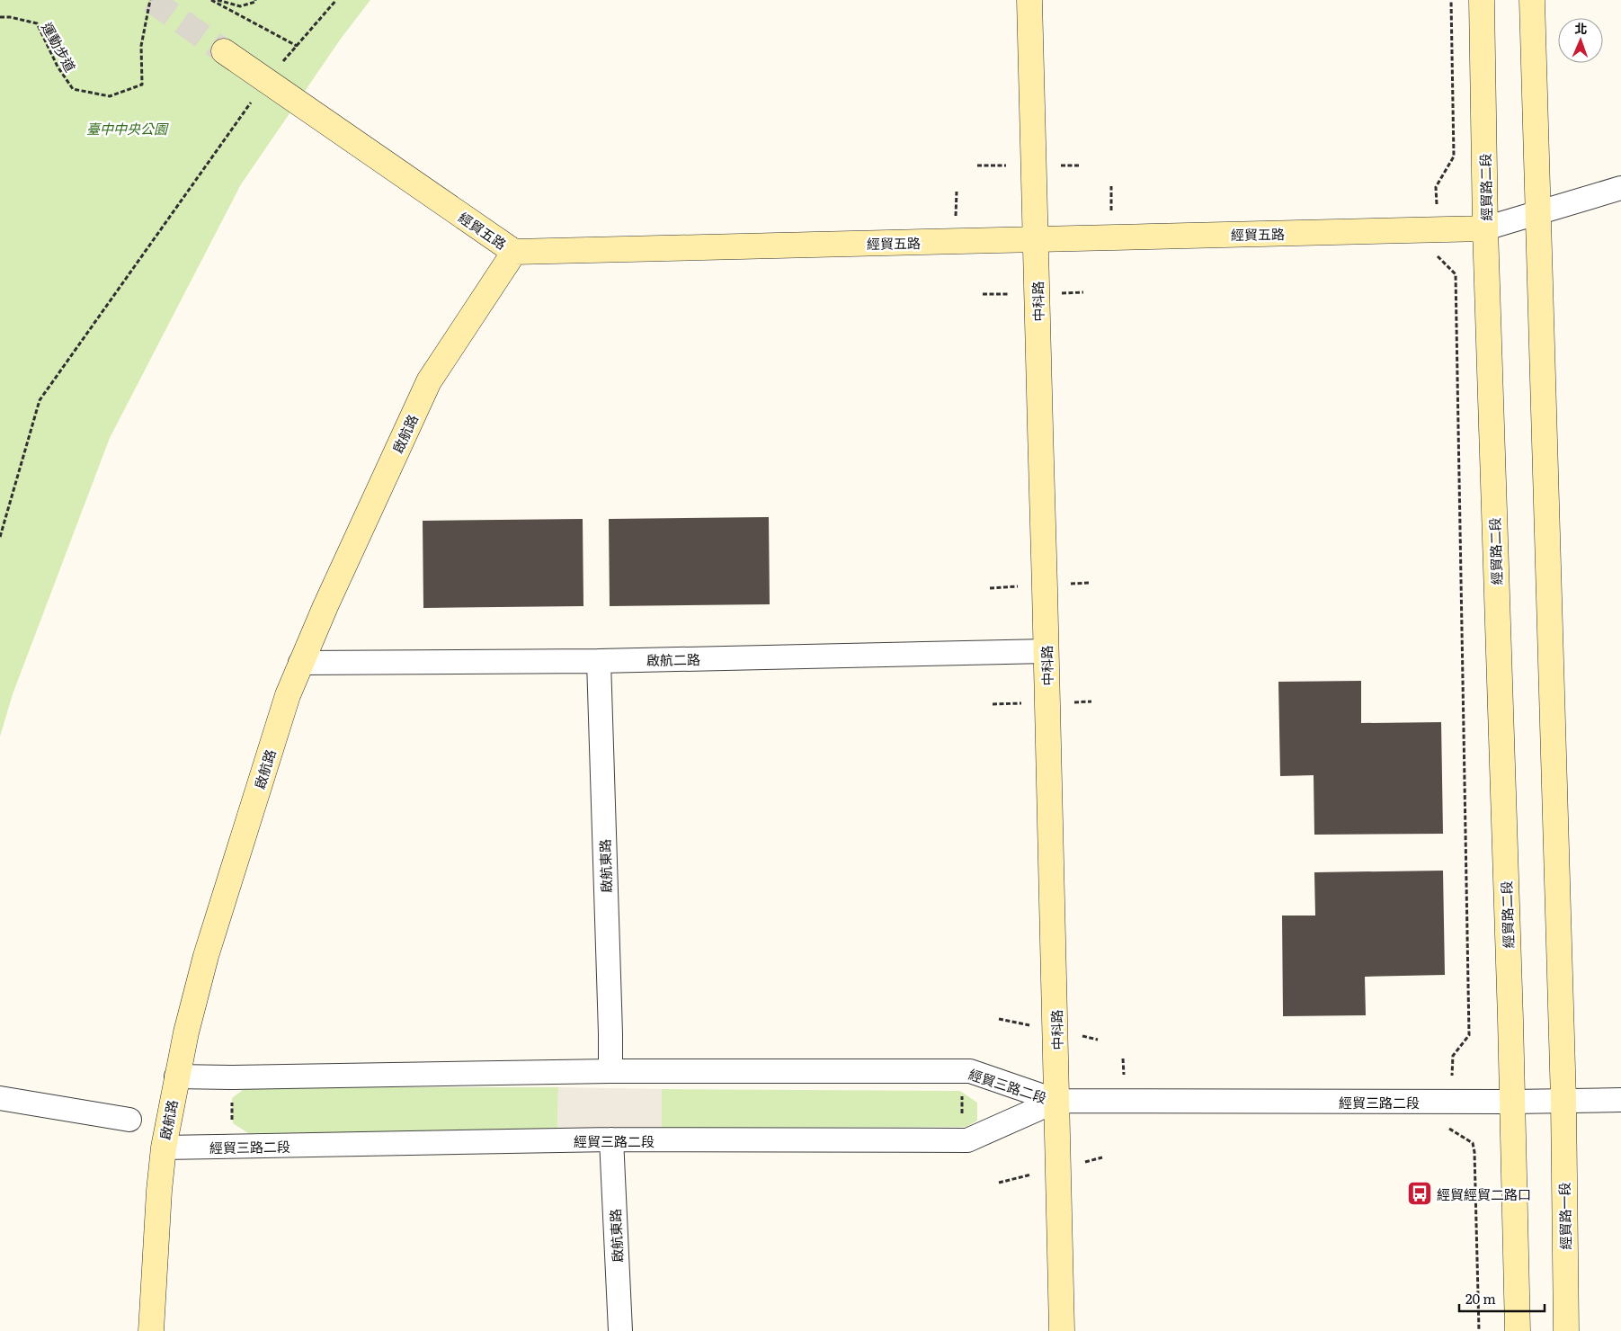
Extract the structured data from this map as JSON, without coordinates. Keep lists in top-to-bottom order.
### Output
{
  "streets": {
    "street": [
      "經貿路二段",
      "經貿五路",
      "中科路",
      "啟航路",
      "啟航二路",
      "啟航東路",
      "經貿三路二段",
      "經貿路一段"
    ],
    "path": ["運動步道"]
  },
  "crossings": [
    ["經貿路二段", "經貿五路"],
    ["經貿路二段", "經貿三路二段"],
    ["經貿五路", "中科路"],
    ["經貿五路", "啟航路"],
    ["中科路", "啟航二路"],
    ["中科路", "經貿三路二段"],
    ["啟航路", "啟航二路"],
    ["啟航路", "經貿三路二段"],
    ["啟航二路", "啟航東路"],
    ["啟航東路", "經貿三路二段"],
    ["經貿三路二段", "經貿路一段"]
  ],
  "parks": ["臺中中央公園"],
  "places": {
    "bus stop": ["經貿經貿二路口"]
  },
  "scale_bar": "20 m",
  "north": "top"
}
